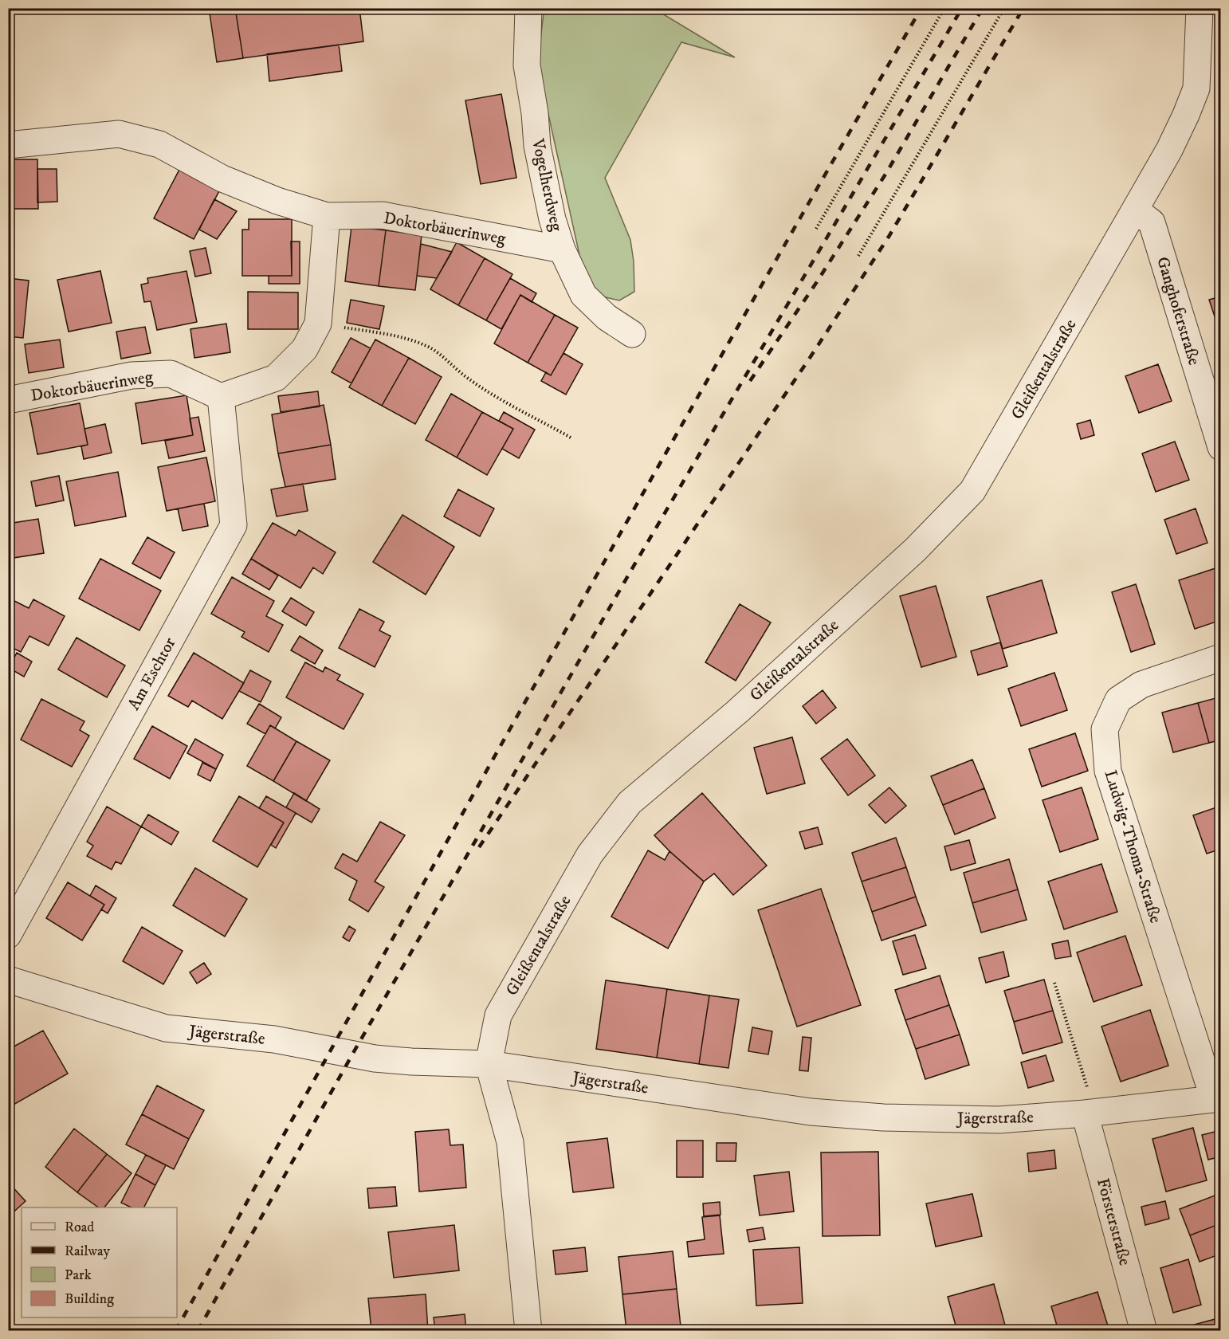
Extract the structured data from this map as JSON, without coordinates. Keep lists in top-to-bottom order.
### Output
{
  "streets": {
    "street": [
      "Vogelherdweg",
      "Doktorbäuerinweg",
      "Ganghoferstraße",
      "Gleißentalstraße",
      "Am Eschtor",
      "Ludwig-Thoma-Straße",
      "Jägerstraße",
      "Försterstraße"
    ]
  },
  "crossings": [
    ["Vogelherdweg", "Doktorbäuerinweg"],
    ["Doktorbäuerinweg", "Am Eschtor"],
    ["Ganghoferstraße", "Gleißentalstraße"],
    ["Gleißentalstraße", "Jägerstraße"],
    ["Ludwig-Thoma-Straße", "Jägerstraße"],
    ["Jägerstraße", "Försterstraße"]
  ],
  "legend": [
    "Road",
    "Railway",
    "Park",
    "Building"
  ]
}
